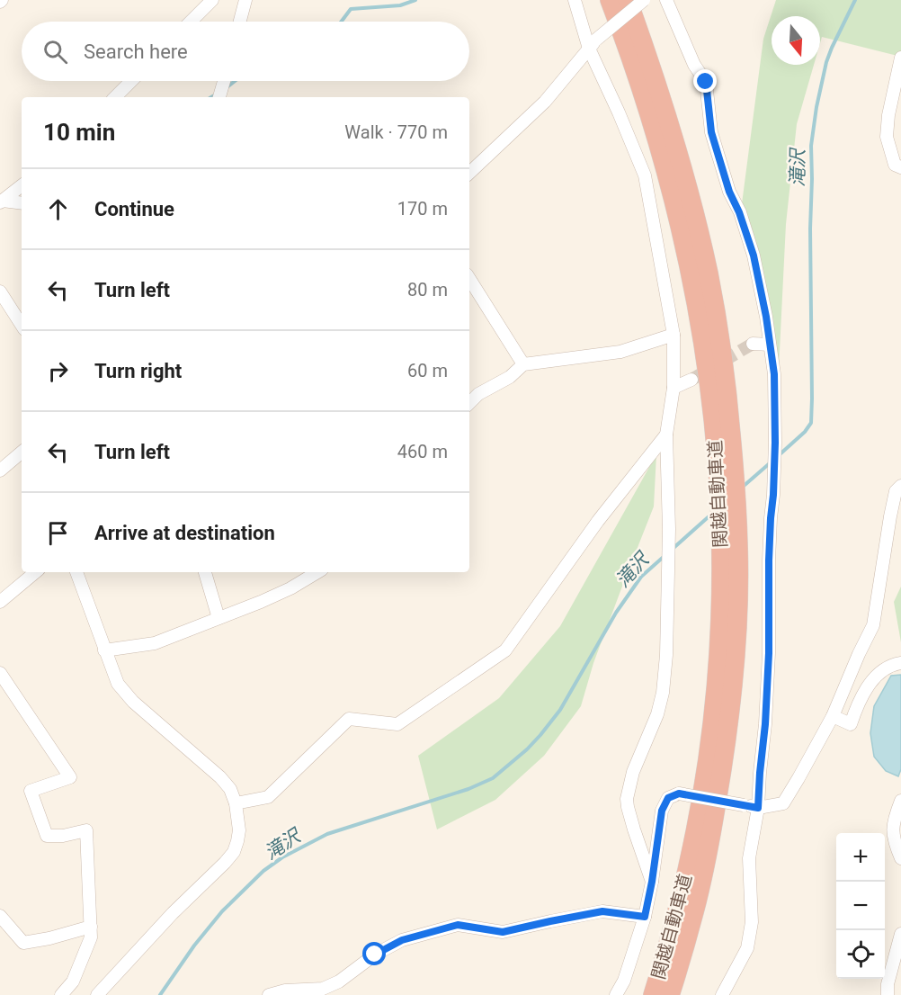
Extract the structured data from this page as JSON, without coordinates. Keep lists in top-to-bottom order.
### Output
{
  "streets": {
    "highway": ["関越自動車道"]
  },
  "water": ["滝沢"],
  "north": "bottom",
  "page": {
    "search": "Search here",
    "heading": ["10 min", "Walk · 770 m"],
    "list": [
      ["Continue", "170 m"],
      ["Turn left", "80 m"],
      ["Turn right", "60 m"],
      ["Turn left", "460 m"],
      "Arrive at destination"
    ],
    "map_buttons": ["+", "−"]
  }
}
